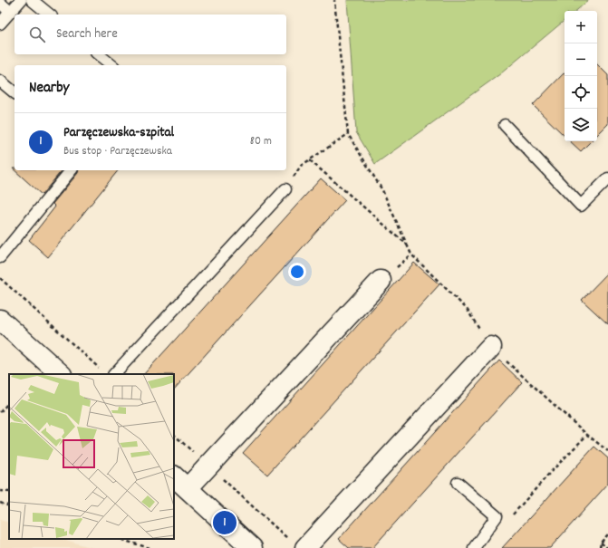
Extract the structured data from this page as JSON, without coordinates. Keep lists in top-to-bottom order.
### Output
{
  "page": {
    "map_buttons": ["+", "−"],
    "search": "Search here",
    "heading": "Nearby",
    "list": [
      {
        "mark": "1",
        "name": "Parzęczewska-szpital",
        "note": "Bus stop · Parzęczewska",
        "value": "80 m"
      }
    ],
    "pins": "1"
  }
}
